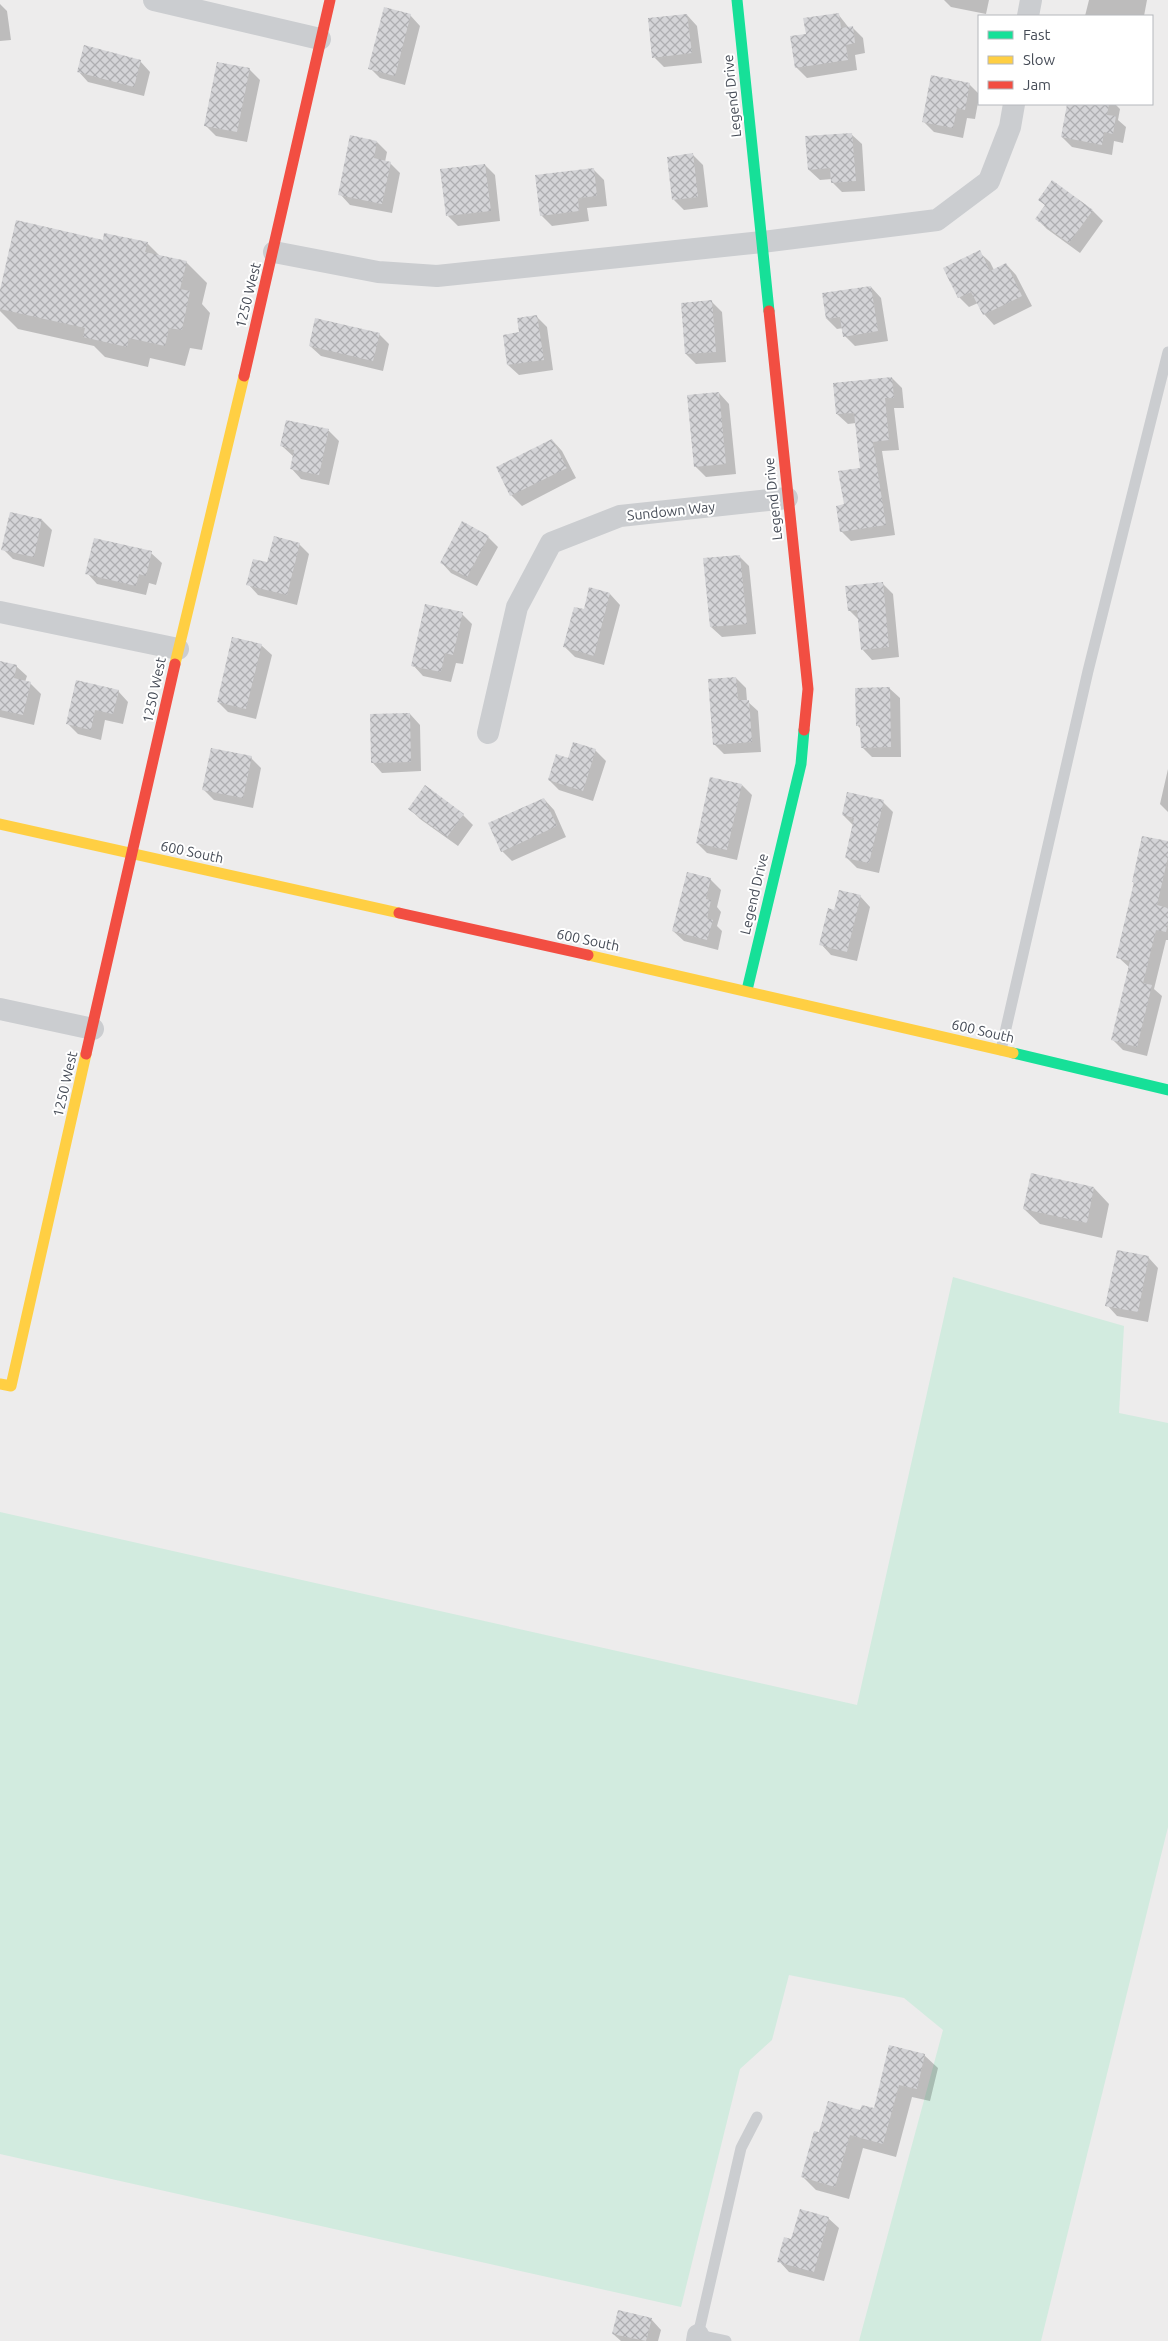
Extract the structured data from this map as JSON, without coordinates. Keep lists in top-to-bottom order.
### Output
{
  "streets": {
    "street": [
      "Legend Drive",
      "1250 West",
      "Sundown Way",
      "600 South"
    ]
  },
  "crossings": [
    ["Legend Drive", "Sundown Way"],
    ["Legend Drive", "600 South"],
    ["1250 West", "600 South"]
  ],
  "legend": ["Fast", "Slow", "Jam"]
}
